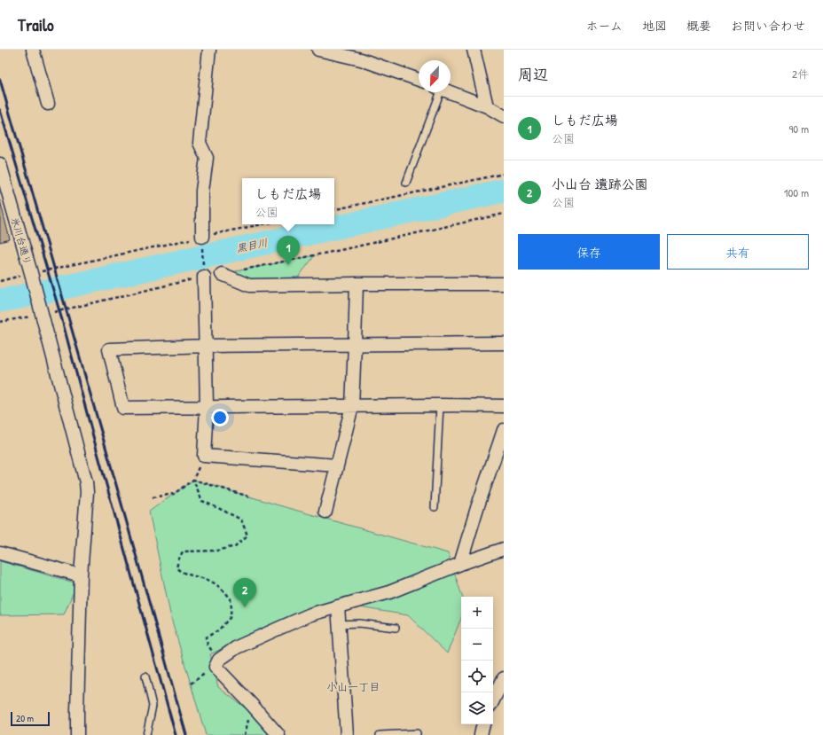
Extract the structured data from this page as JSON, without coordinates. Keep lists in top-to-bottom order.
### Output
{
  "streets": {
    "street": ["氷川台通り"]
  },
  "districts": ["小山一丁目"],
  "water": ["黒目川"],
  "scale_bar": "20 m",
  "north": "bottom left",
  "page": {
    "header": "Trailo",
    "nav": [
      "ホーム",
      "地図",
      "概要",
      "お問い合わせ"
    ],
    "heading": ["周辺", "2件"],
    "list": [
      {
        "mark": "1",
        "name": "しもだ広場",
        "note": "公園",
        "value": "90 m"
      },
      {
        "mark": "2",
        "name": "小山台 遺跡公園",
        "note": "公園",
        "value": "100 m"
      }
    ],
    "popup": ["しもだ広場", "公園"],
    "buttons": ["保存", "共有"],
    "pins": ["1", "2"],
    "map_buttons": ["+", "−"],
    "scale": "20 m"
  }
}
